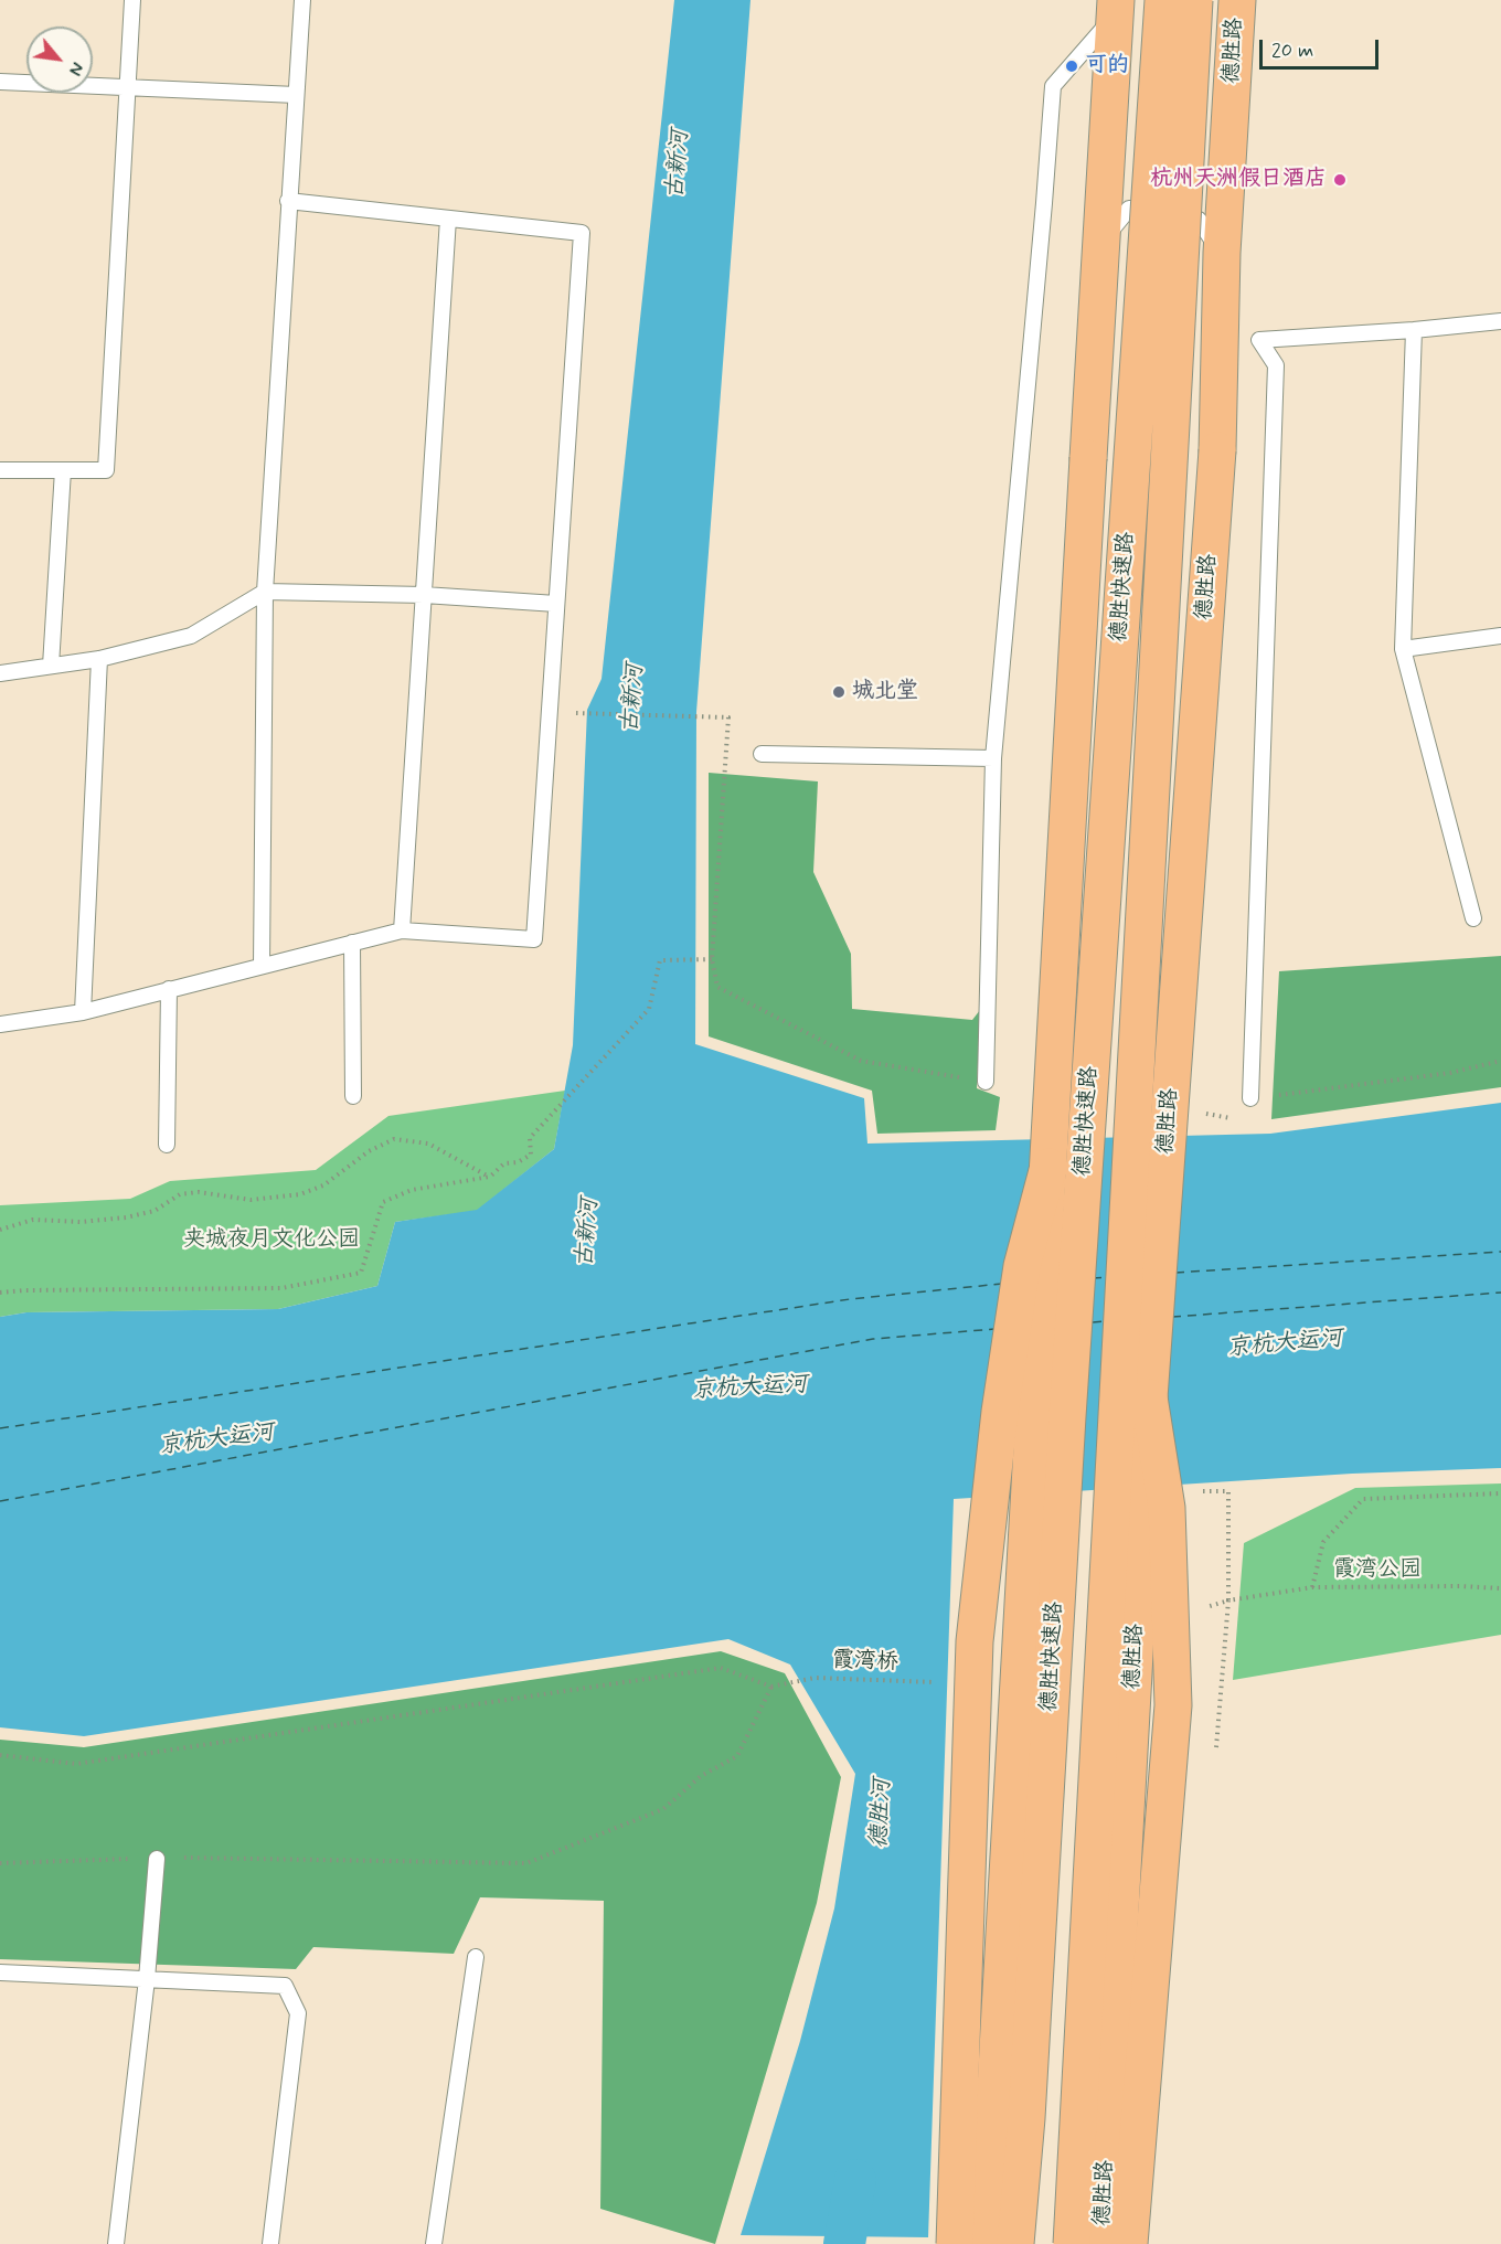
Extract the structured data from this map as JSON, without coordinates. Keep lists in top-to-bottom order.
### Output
{
  "streets": {
    "main road": ["德胜路", "德胜快速路"],
    "path": ["霞湾桥"]
  },
  "water": ["古新河", "京杭大运河", "德胜河"],
  "parks": ["夹城夜月文化公园", "霞湾公园"],
  "places": ["可的", "杭州天洲假日酒店", "城北堂"],
  "scale_bar": "20 m",
  "north": "bottom right"
}
